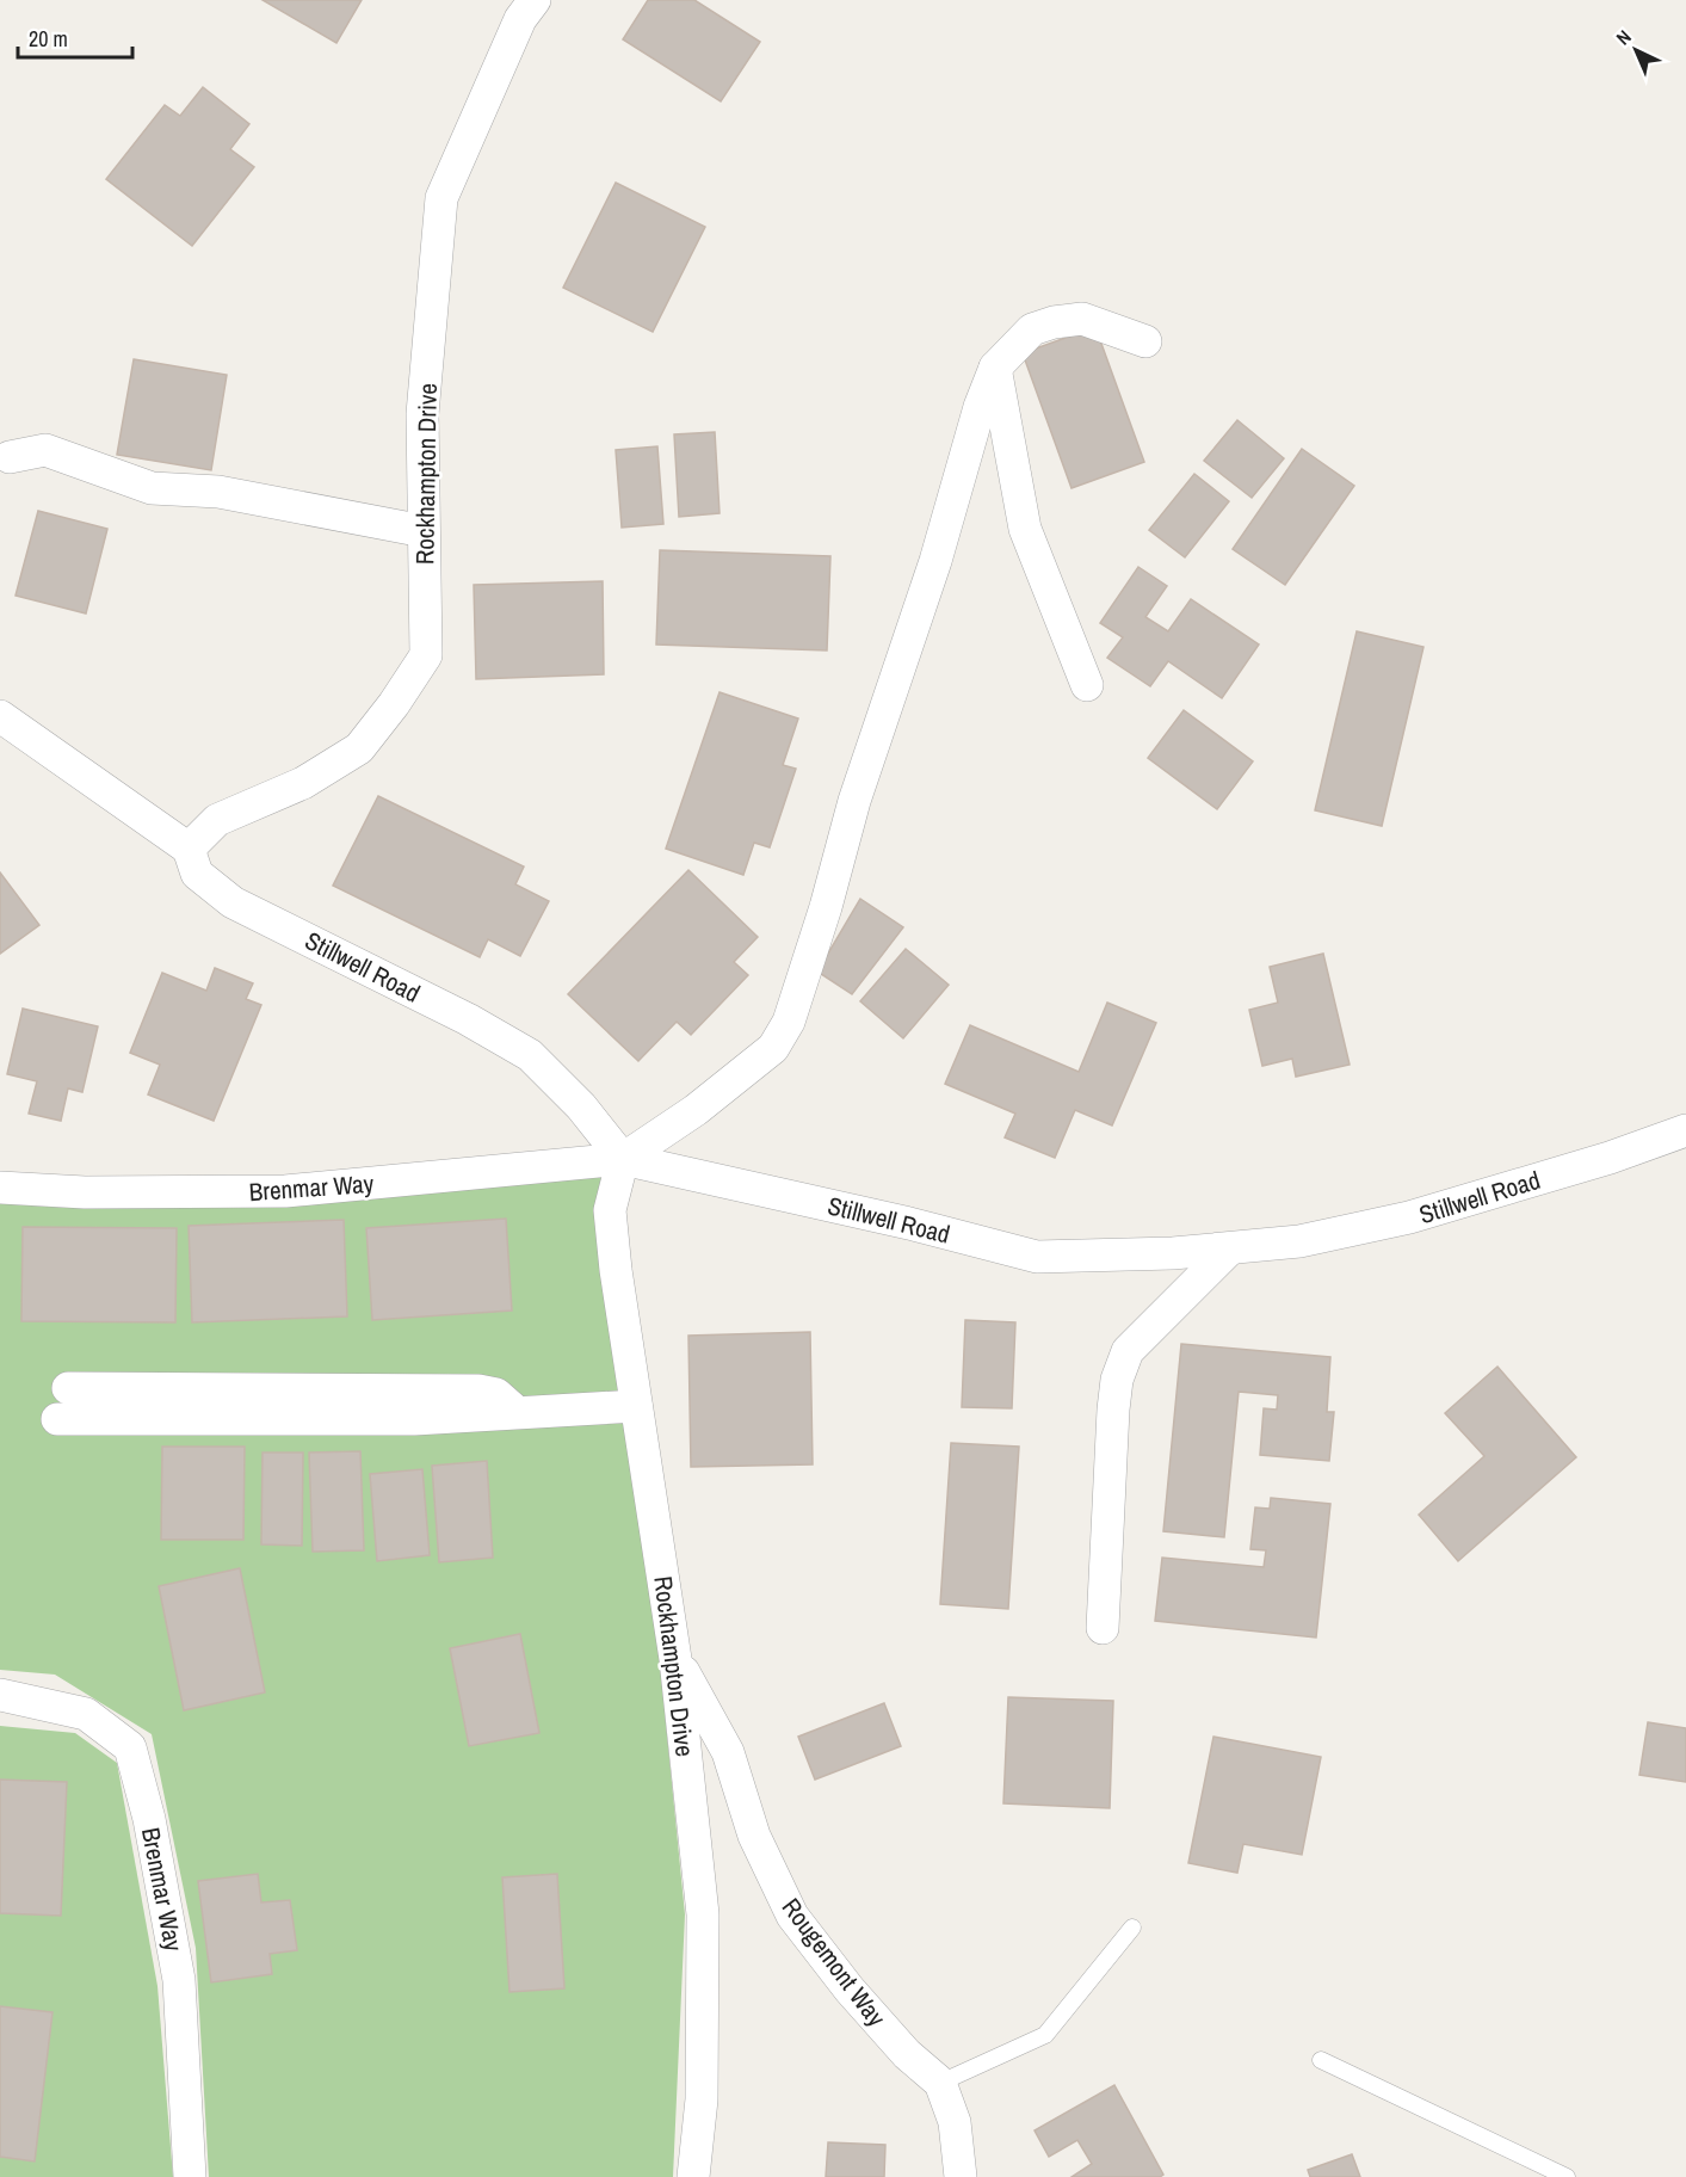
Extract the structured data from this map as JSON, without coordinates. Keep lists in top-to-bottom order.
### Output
{
  "streets": {
    "street": [
      "Rockhampton Drive",
      "Stillwell Road",
      "Brenmar Way",
      "Rougemont Way"
    ]
  },
  "crossings": [
    ["Rockhampton Drive", "Stillwell Road"],
    ["Rockhampton Drive", "Brenmar Way"],
    ["Rockhampton Drive", "Rougemont Way"],
    ["Stillwell Road", "Brenmar Way"]
  ],
  "scale_bar": "20 m",
  "north": "top left"
}
